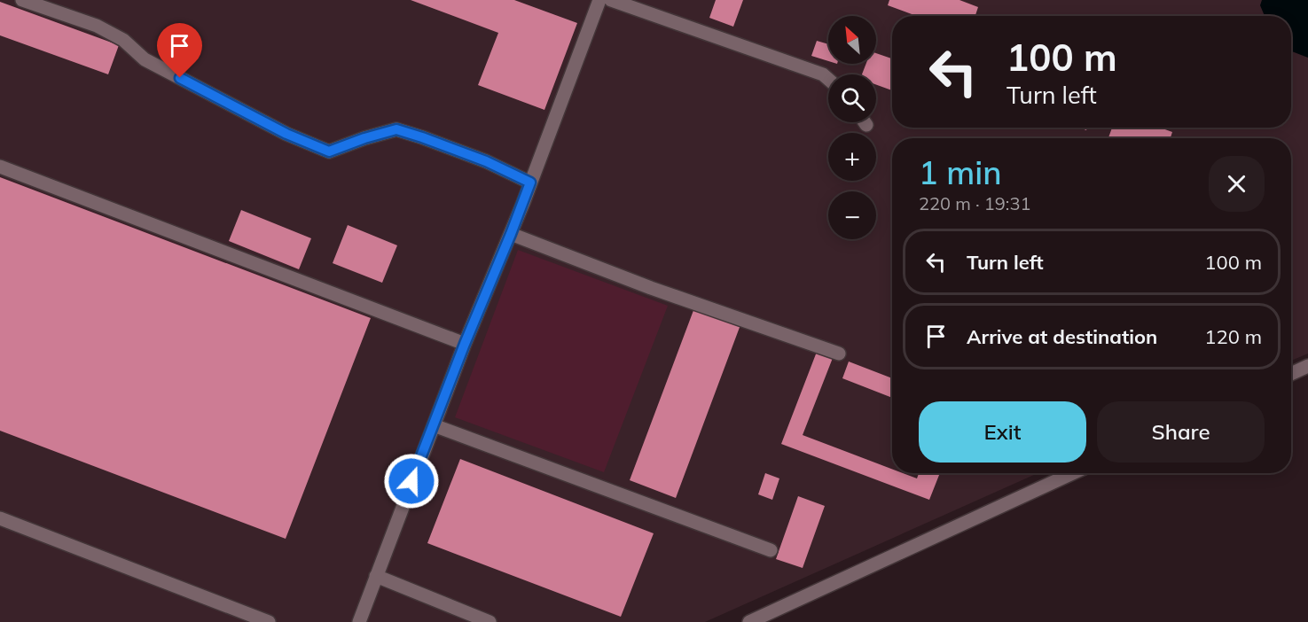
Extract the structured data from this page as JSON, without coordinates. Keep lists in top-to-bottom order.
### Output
{
  "north": "top left",
  "page": {
    "map_buttons": ["+", "−"],
    "turn": ["100 m", "Turn left"],
    "heading": ["1 min", "220 m · 19:31"],
    "list": [
      {
        "name": "Turn left",
        "value": "100 m"
      },
      {
        "name": "Arrive at destination",
        "value": "120 m"
      }
    ],
    "buttons": ["Exit", "Share"]
  }
}
